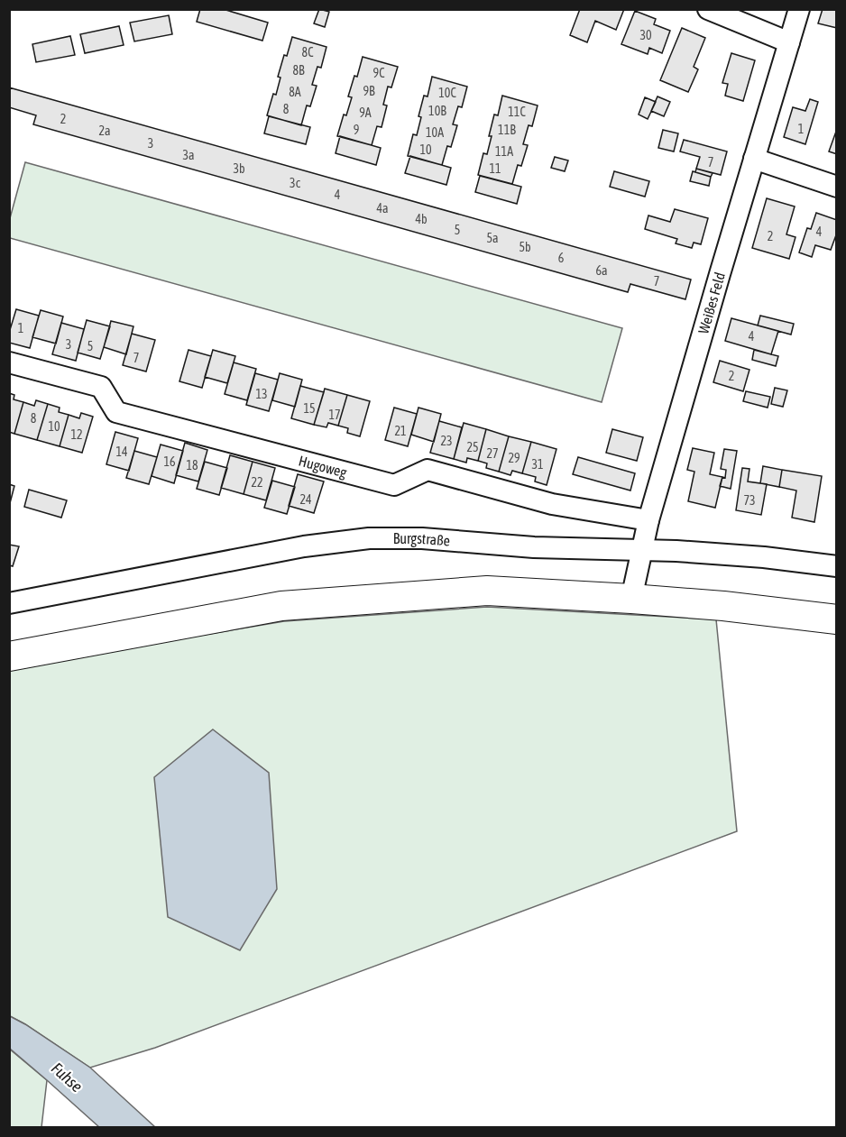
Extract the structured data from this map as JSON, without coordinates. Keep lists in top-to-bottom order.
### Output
{
  "streets": {
    "street": ["Weißes Feld", "Hugoweg", "Burgstraße"]
  },
  "crossings": [
    ["Weißes Feld", "Hugoweg"],
    ["Weißes Feld", "Burgstraße"]
  ],
  "water": ["Fuhse"],
  "house_numbers": [
    "30",
    "8C",
    "8B",
    "9C",
    "9B",
    "8A",
    "10C",
    "8",
    "10B",
    "11C",
    "9A",
    "2",
    "1",
    "9",
    "11B",
    "2a",
    "10A",
    "3",
    "10",
    "11A",
    "3a",
    "7",
    "3b",
    "11",
    "3c",
    "4",
    "4a",
    "4b",
    "5",
    "4",
    "2",
    "5a",
    "5b",
    "6",
    "6a",
    "7",
    "1",
    "4",
    "3",
    "5",
    "7",
    "2",
    "13",
    "15",
    "17",
    "8",
    "10",
    "21",
    "12",
    "23",
    "25",
    "14",
    "27",
    "29",
    "16",
    "31",
    "18",
    "22",
    "24",
    "73"
  ]
}
